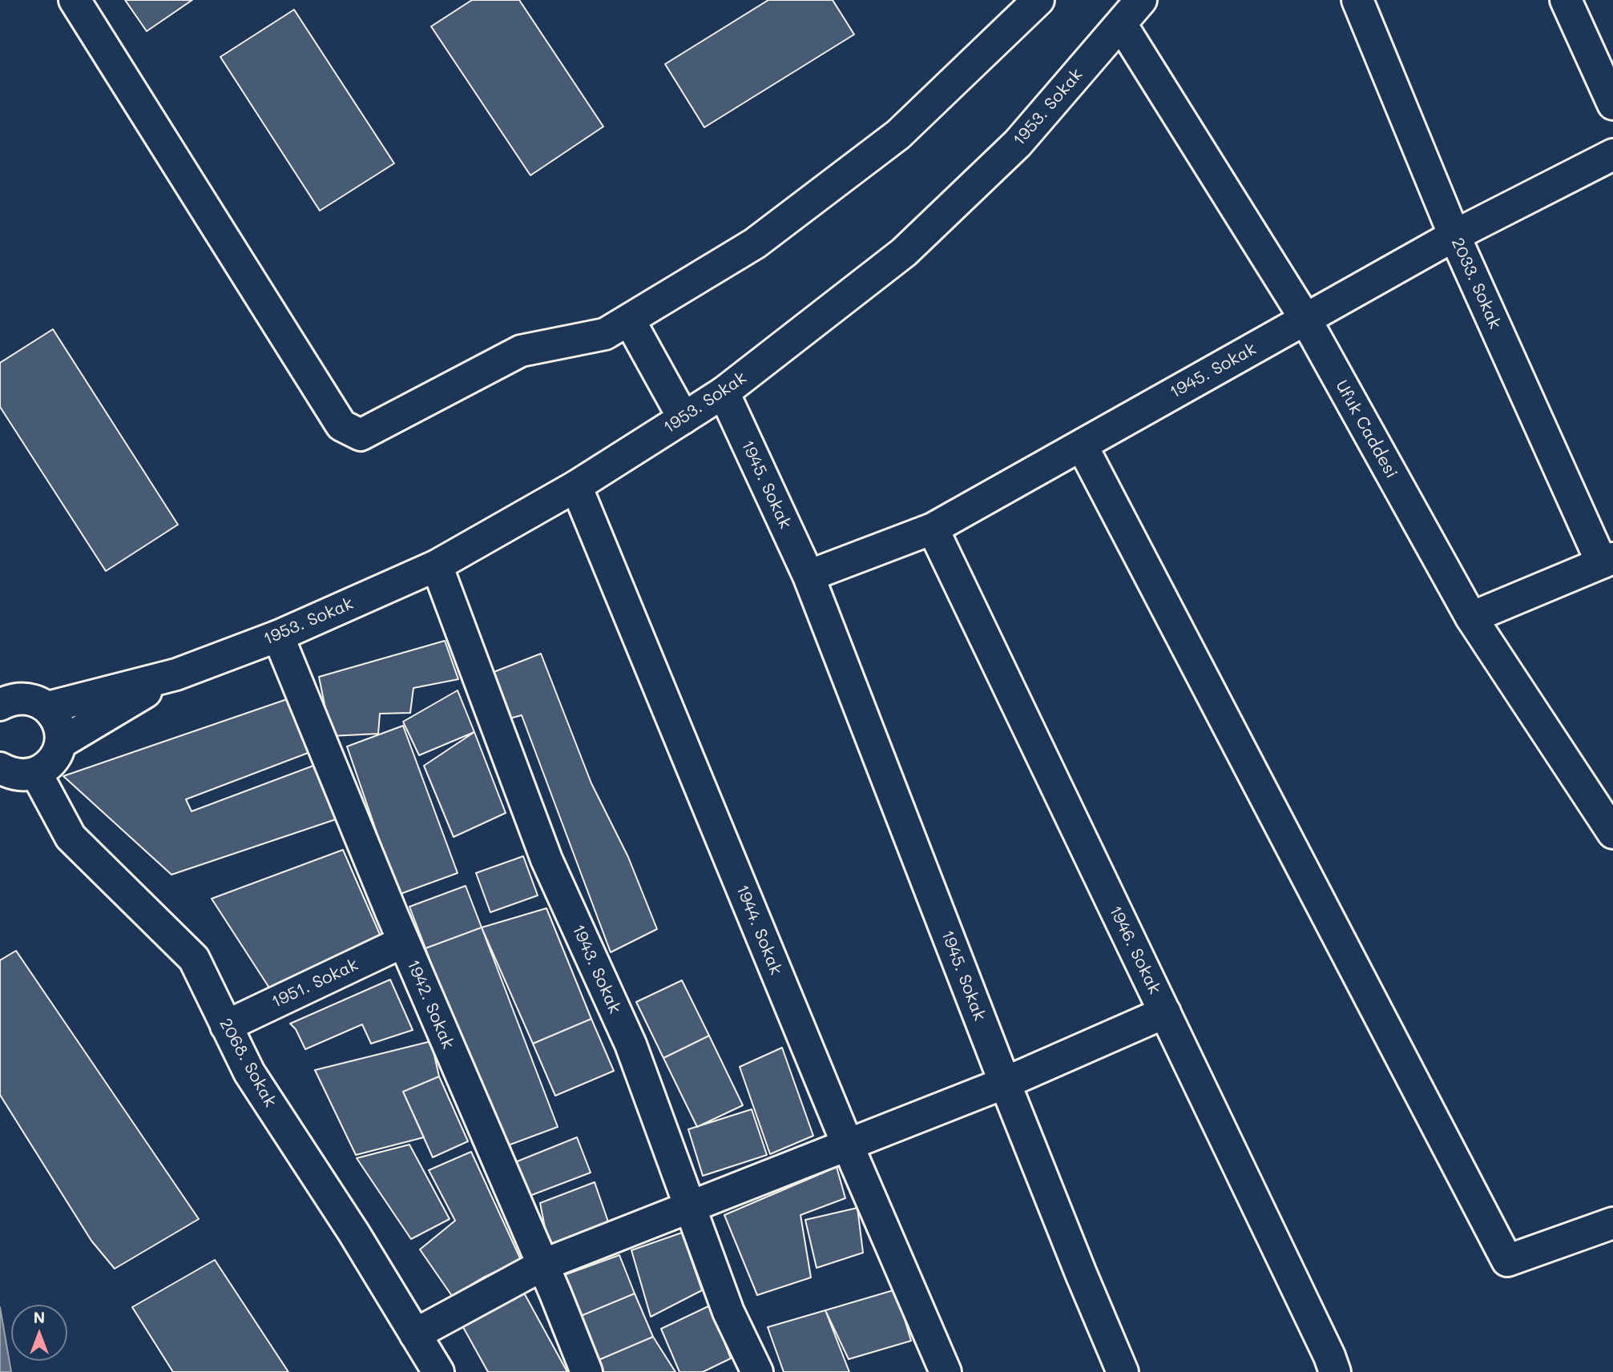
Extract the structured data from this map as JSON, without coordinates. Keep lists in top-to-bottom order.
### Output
{
  "streets": {
    "street": [
      "1953. Sokak",
      "2033. Sokak",
      "1945. Sokak",
      "Ufuk Caddesi",
      "1944. Sokak",
      "1946. Sokak",
      "1943. Sokak",
      "1951. Sokak",
      "1942. Sokak",
      "2068. Sokak"
    ]
  },
  "crossings": [
    ["1953. Sokak", "1945. Sokak"],
    ["1953. Sokak", "Ufuk Caddesi"],
    ["1953. Sokak", "1944. Sokak"],
    ["1953. Sokak", "1943. Sokak"],
    ["1953. Sokak", "1942. Sokak"],
    ["2033. Sokak", "1945. Sokak"],
    ["1945. Sokak", "Ufuk Caddesi"],
    ["1945. Sokak", "1946. Sokak"],
    ["1951. Sokak", "1942. Sokak"],
    ["1951. Sokak", "2068. Sokak"]
  ],
  "north": "top"
}
